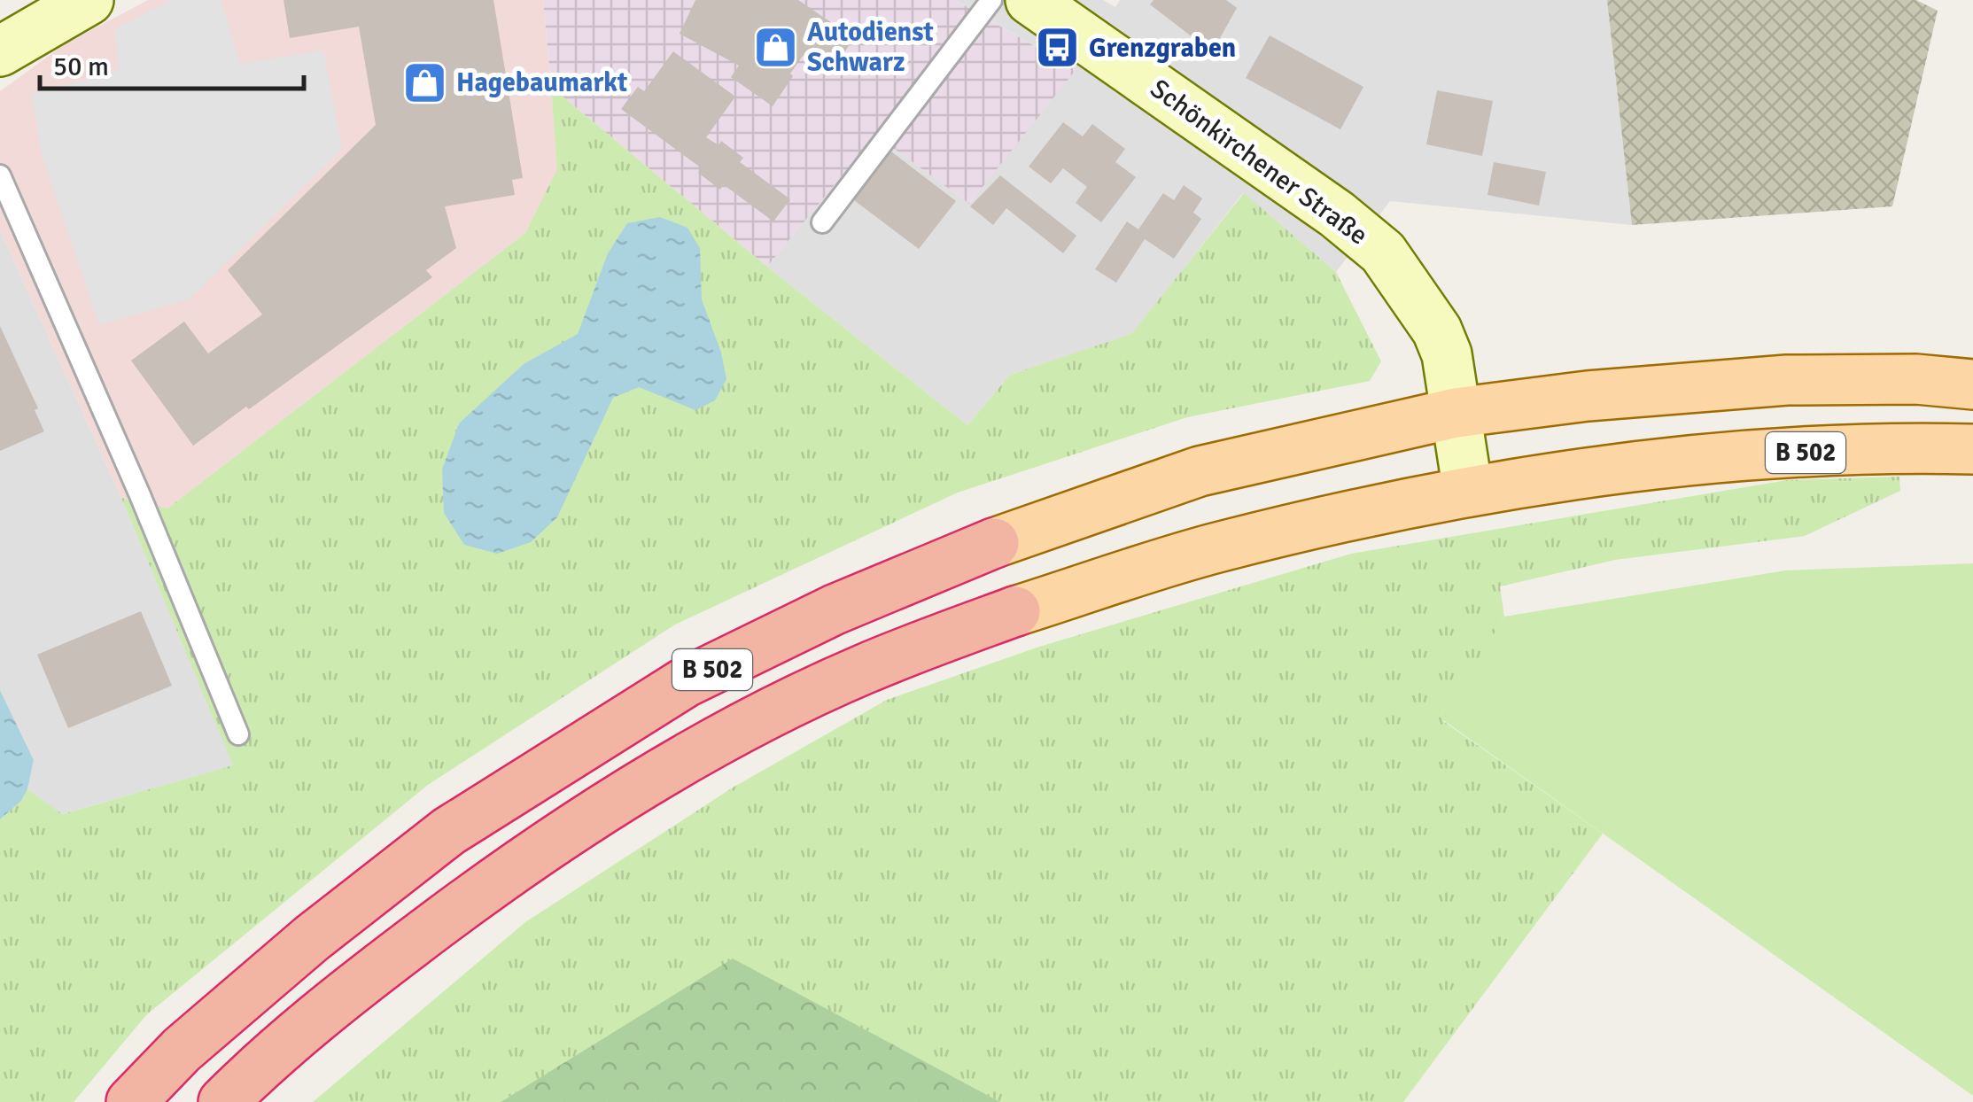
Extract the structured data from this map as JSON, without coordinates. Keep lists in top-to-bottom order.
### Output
{
  "streets": {
    "highway": ["B 502"],
    "main road": ["Schönkirchener Straße"]
  },
  "crossings": [
    ["Schönkirchener Straße", "B 502"]
  ],
  "places": {
    "shop": ["Autodienst Schwarz", "Hagebaumarkt"],
    "bus stop": ["Grenzgraben"]
  },
  "scale_bar": "50 m"
}
